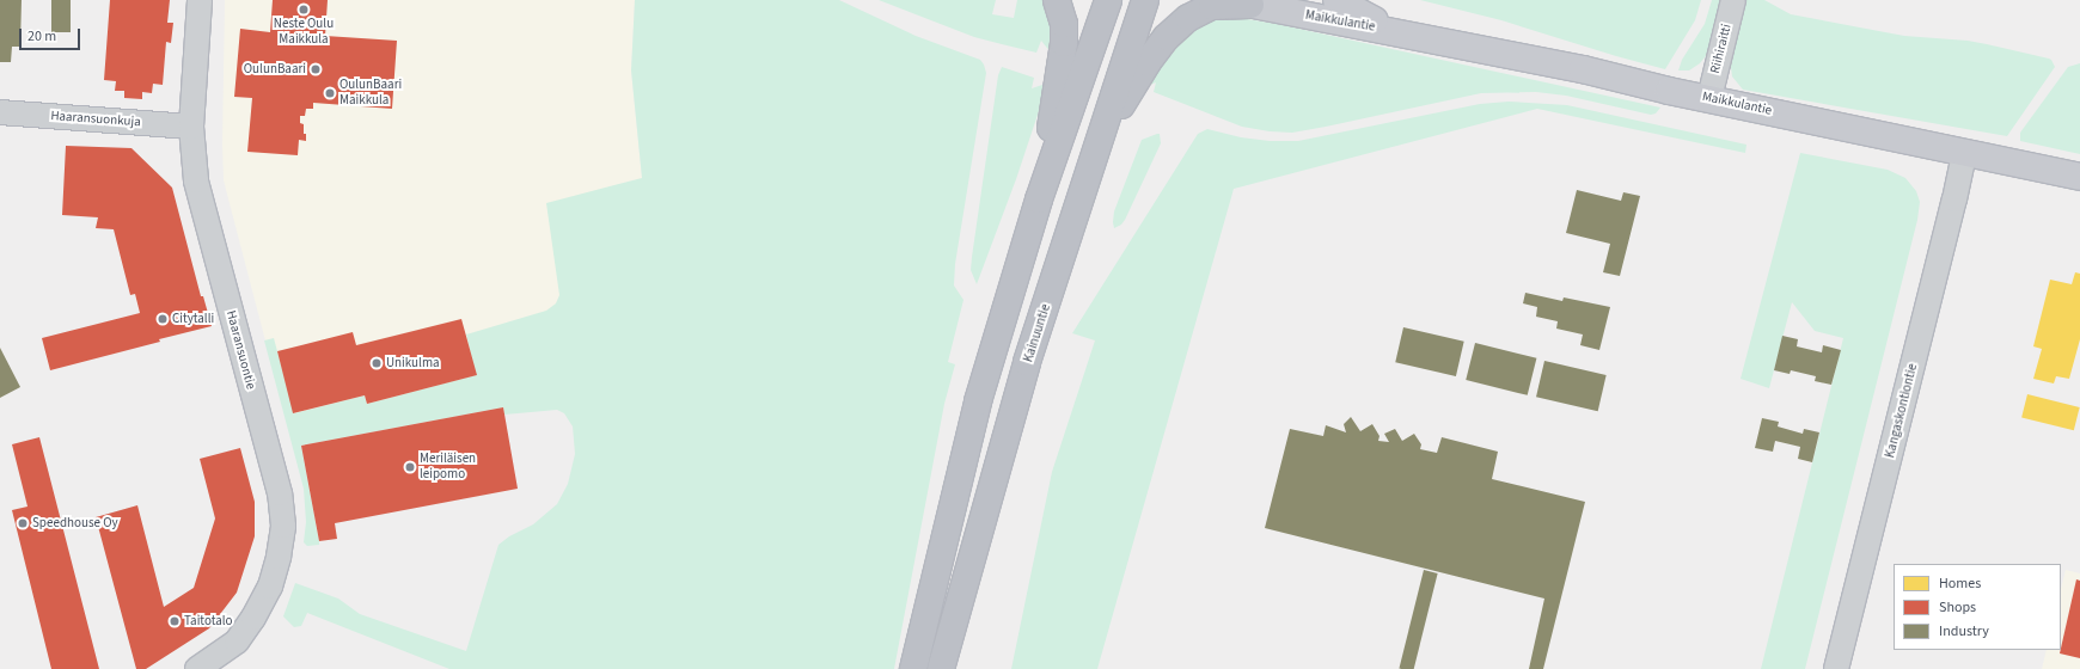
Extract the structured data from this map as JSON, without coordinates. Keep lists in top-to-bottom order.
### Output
{
  "streets": {
    "highway": ["Kainuuntie"],
    "main road": ["Maikkulantie"],
    "street": [
      "Riihiraitti",
      "Haaransuonkuja",
      "Haaransuontie",
      "Kangaskontiontie"
    ]
  },
  "crossings": [
    ["Maikkulantie", "Riihiraitti"],
    ["Maikkulantie", "Kangaskontiontie"],
    ["Haaransuonkuja", "Haaransuontie"]
  ],
  "places": [
    "Neste Oulu Maikkula",
    "OulunBaari",
    "OulunBaari Maikkula",
    "Citytalli",
    "Unikulma",
    "Meriläisen leipomo",
    "Speedhouse Oy",
    "Taitotalo"
  ],
  "legend": ["Homes", "Shops", "Industry"],
  "scale_bar": "20 m"
}
